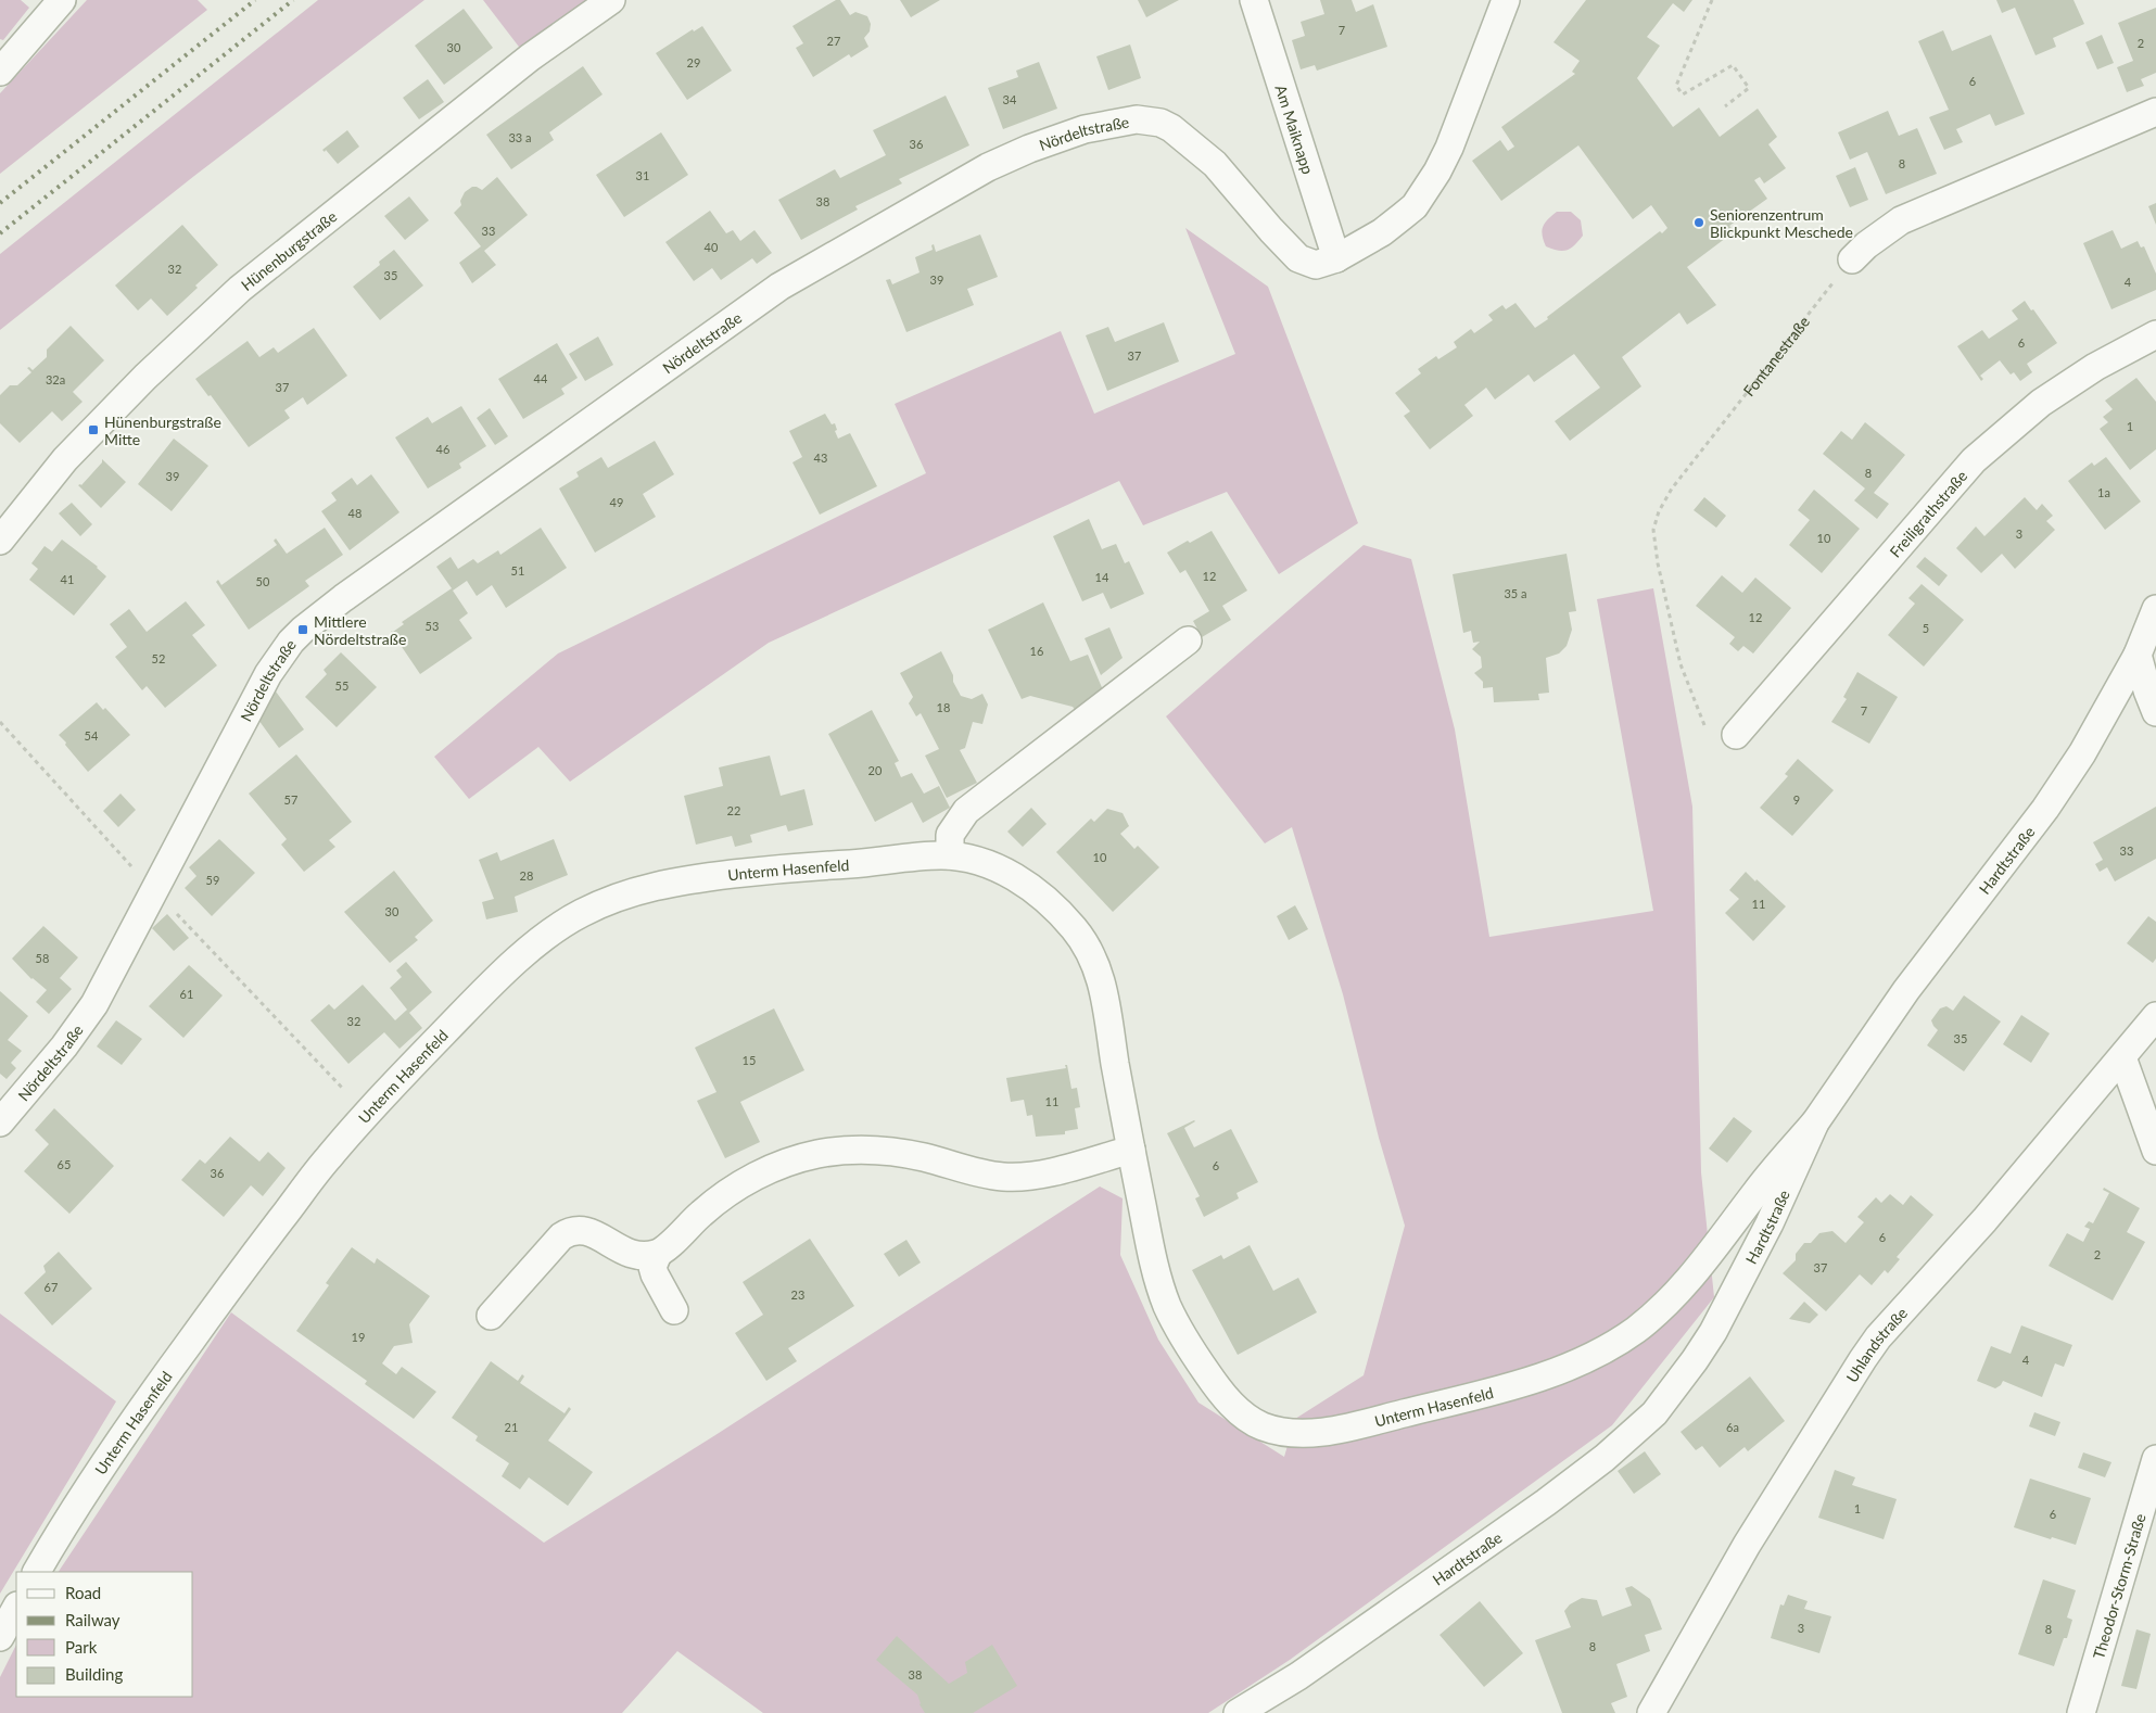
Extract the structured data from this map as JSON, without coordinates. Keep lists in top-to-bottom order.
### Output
{
  "streets": {
    "street": [
      "Am Maiknapp",
      "Nördeltstraße",
      "Hünenburgstraße",
      "Freiligrathstraße",
      "Hardtstraße",
      "Unterm Hasenfeld",
      "Uhlandstraße",
      "Theodor-Storm-Straße"
    ],
    "path": ["Fontanestraße"]
  },
  "crossings": [
    ["Am Maiknapp", "Nördeltstraße"],
    ["Fontanestraße", "Freiligrathstraße"],
    ["Hardtstraße", "Unterm Hasenfeld"]
  ],
  "places": {
    "other": ["Seniorenzentrum Blickpunkt Meschede"],
    "transit": ["Hünenburgstraße Mitte", "Mittlere Nördeltstraße"]
  },
  "house_numbers": [
    "7",
    "27",
    "2",
    "30",
    "29",
    "6",
    "34",
    "33 a",
    "36",
    "8",
    "31",
    "38",
    "33",
    "40",
    "32",
    "35",
    "39",
    "4",
    "6",
    "37",
    "44",
    "32a",
    "37",
    "1",
    "46",
    "43",
    "8",
    "39",
    "1a",
    "49",
    "48",
    "3",
    "10",
    "51",
    "12",
    "14",
    "41",
    "50",
    "35 a",
    "12",
    "53",
    "5",
    "16",
    "52",
    "55",
    "18",
    "7",
    "54",
    "20",
    "57",
    "9",
    "22",
    "33",
    "10",
    "28",
    "59",
    "11",
    "30",
    "58",
    "61",
    "32",
    "35",
    "15",
    "11",
    "65",
    "6",
    "36",
    "6",
    "2",
    "37",
    "67",
    "23",
    "19",
    "4",
    "21",
    "6a",
    "1",
    "6",
    "3",
    "8",
    "8",
    "38"
  ],
  "legend": [
    "Road",
    "Railway",
    "Park",
    "Building"
  ]
}
